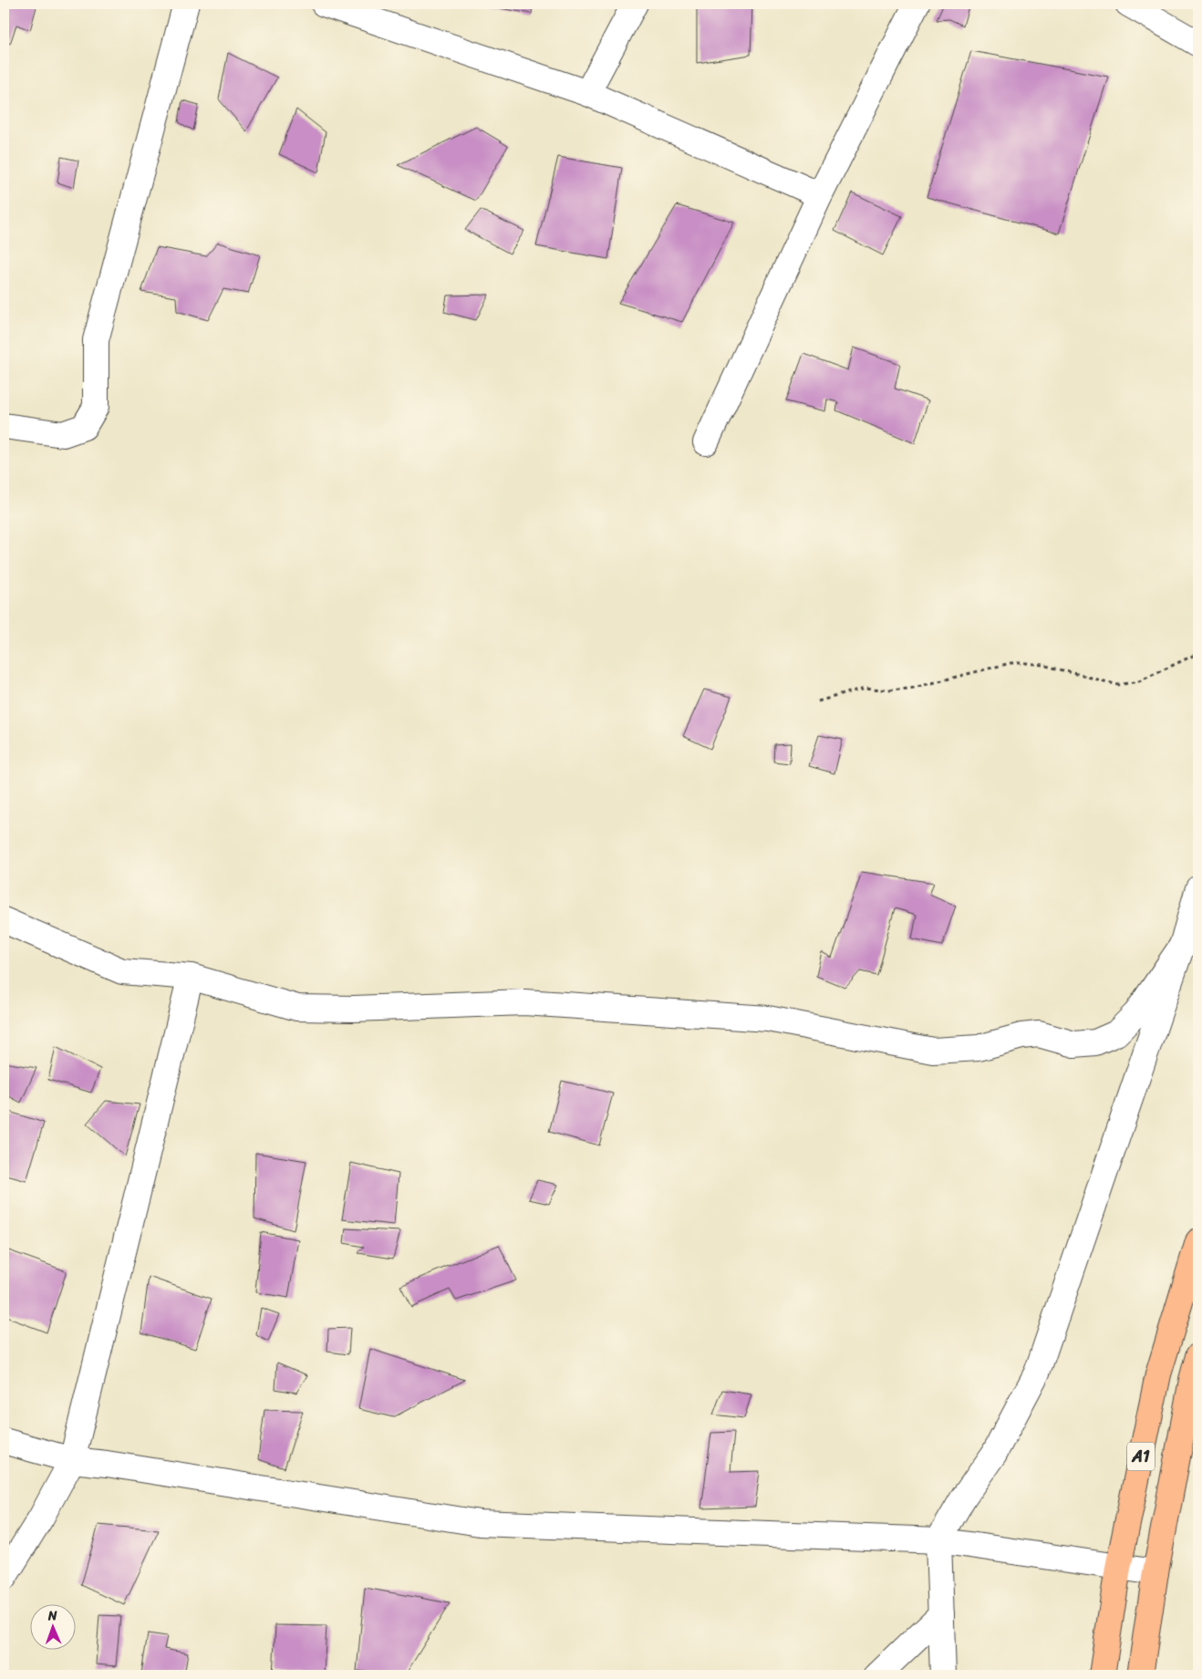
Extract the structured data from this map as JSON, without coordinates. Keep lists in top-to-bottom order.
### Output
{
  "streets": {
    "highway": ["A1"]
  },
  "north": "top"
}
